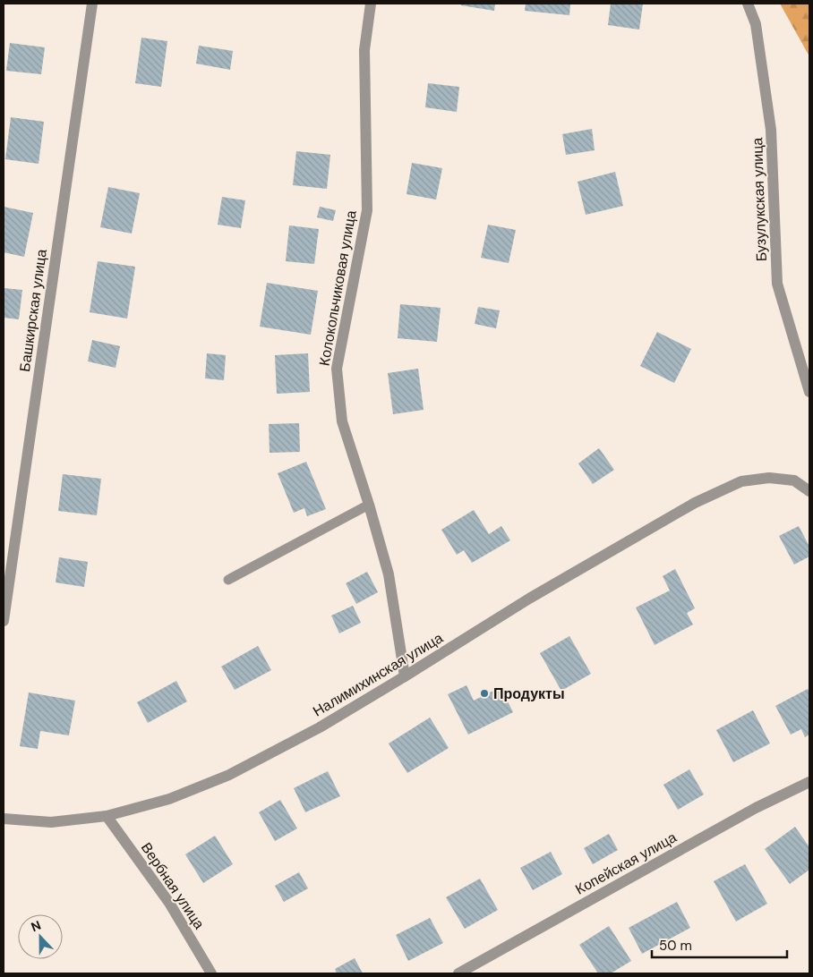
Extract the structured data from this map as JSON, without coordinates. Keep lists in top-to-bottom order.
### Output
{
  "streets": {
    "street": [
      "Бузулукская улица",
      "Колокольчиковая улица",
      "Башкирская улица",
      "Налимихинская улица",
      "Копейская улица",
      "Вербная улица"
    ]
  },
  "crossings": [
    ["Колокольчиковая улица", "Налимихинская улица"],
    ["Налимихинская улица", "Вербная улица"]
  ],
  "places": ["Продукты"],
  "scale_bar": "50 m",
  "north": "top"
}
